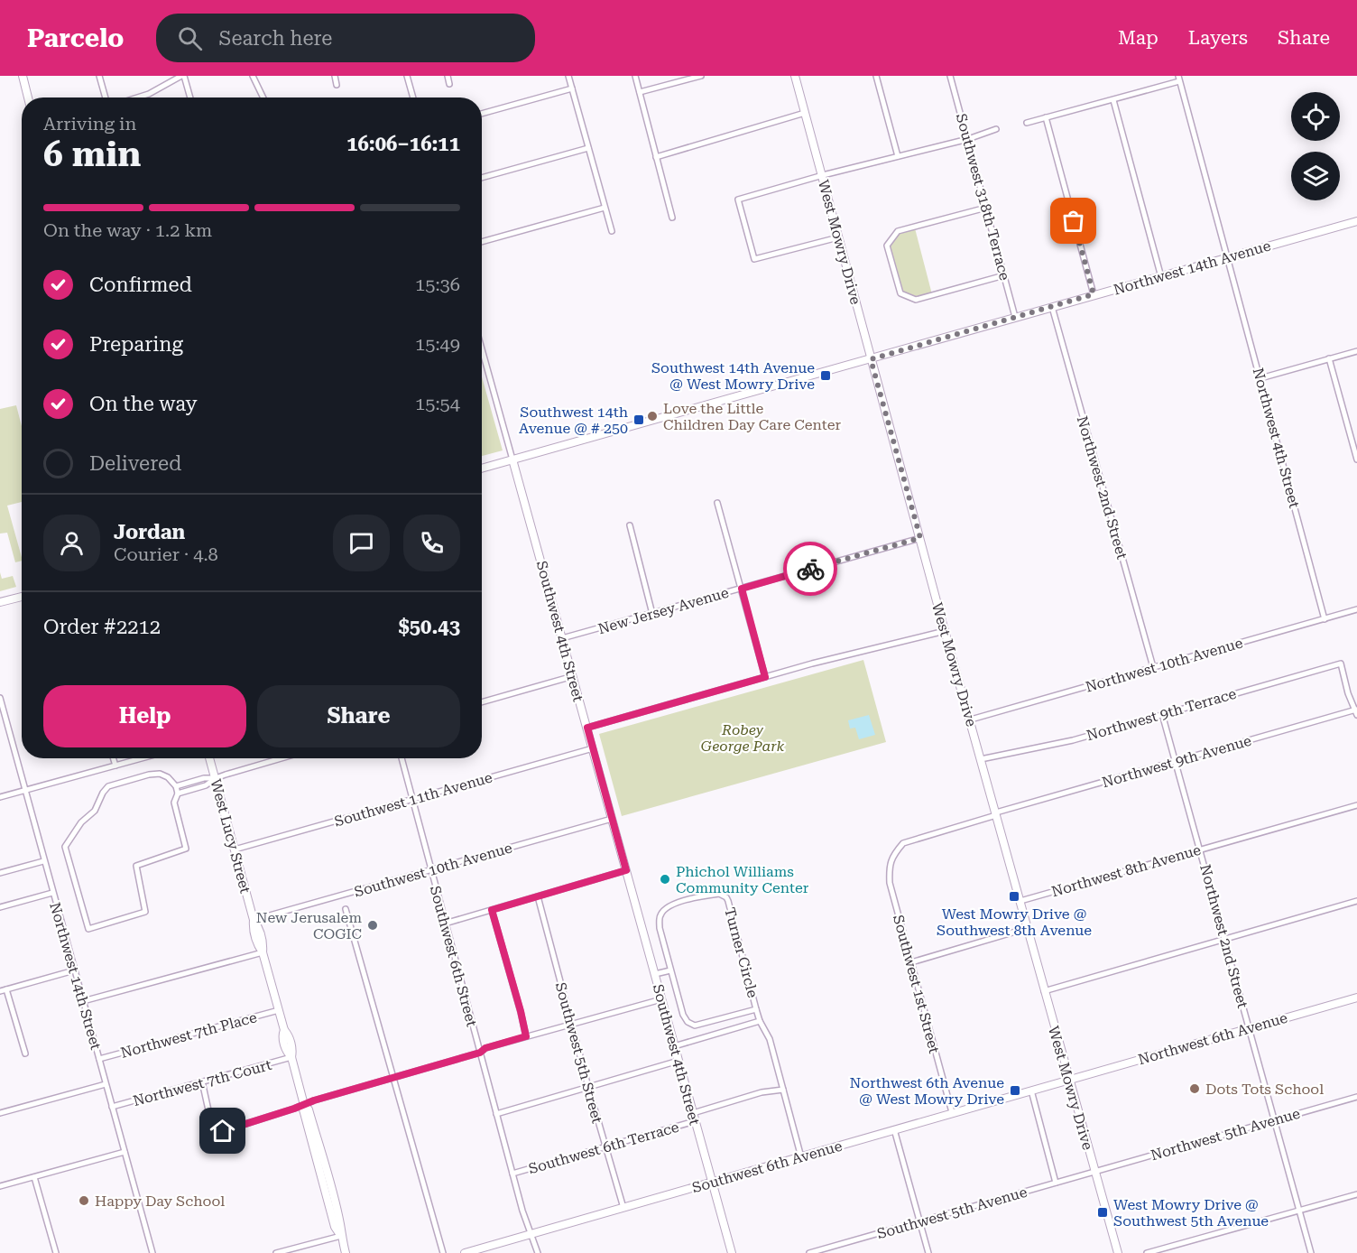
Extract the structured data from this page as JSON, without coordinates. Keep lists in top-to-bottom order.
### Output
{
  "streets": {
    "street": [
      "Southwest 318th Terrace",
      "West Mowry Drive",
      "Northwest 14th Avenue",
      "Northwest 4th Street",
      "Northwest 2nd Street",
      "New Jersey Avenue",
      "Southwest 4th Street",
      "Northwest 10th Avenue",
      "Northwest 9th Terrace",
      "Northwest 9th Avenue",
      "Southwest 11th Avenue",
      "West Lucy Street",
      "Southwest 10th Avenue",
      "Northwest 8th Avenue",
      "Turner Circle",
      "Southwest 6th Street",
      "Northwest 14th Street",
      "Southwest 1st Street",
      "Northwest 7th Place",
      "Northwest 6th Avenue",
      "Southwest 5th Street",
      "Northwest 7th Court",
      "Northwest 5th Avenue",
      "Southwest 6th Terrace",
      "Southwest 6th Avenue",
      "Southwest 5th Avenue"
    ]
  },
  "crossings": [
    ["Southwest 318th Terrace", "Northwest 14th Avenue"],
    ["West Mowry Drive", "Northwest 14th Avenue"],
    ["West Mowry Drive", "New Jersey Avenue"],
    ["West Mowry Drive", "Northwest 10th Avenue"],
    ["West Mowry Drive", "Northwest 9th Terrace"],
    ["West Mowry Drive", "Northwest 9th Avenue"],
    ["West Mowry Drive", "Northwest 8th Avenue"],
    ["West Mowry Drive", "Northwest 6th Avenue"],
    ["West Mowry Drive", "Northwest 5th Avenue"],
    ["West Mowry Drive", "Southwest 6th Avenue"],
    ["West Mowry Drive", "Southwest 5th Avenue"],
    ["Northwest 14th Avenue", "Northwest 4th Street"],
    ["Northwest 14th Avenue", "Northwest 2nd Street"],
    ["Northwest 14th Avenue", "Southwest 4th Street"],
    ["Northwest 4th Street", "Northwest 10th Avenue"],
    ["Northwest 2nd Street", "Northwest 10th Avenue"],
    ["Northwest 2nd Street", "Northwest 9th Terrace"],
    ["Northwest 2nd Street", "Northwest 9th Avenue"],
    ["Northwest 2nd Street", "Northwest 8th Avenue"],
    ["Northwest 2nd Street", "Northwest 6th Avenue"],
    ["Northwest 2nd Street", "Northwest 5th Avenue"],
    ["New Jersey Avenue", "Southwest 4th Street"],
    ["Southwest 4th Street", "Southwest 11th Avenue"],
    ["Southwest 4th Street", "Southwest 10th Avenue"],
    ["Southwest 4th Street", "Southwest 6th Terrace"],
    ["Southwest 4th Street", "Southwest 6th Avenue"],
    ["Northwest 9th Terrace", "Northwest 9th Avenue"],
    ["Northwest 9th Avenue", "Southwest 1st Street"],
    ["Southwest 11th Avenue", "West Lucy Street"],
    ["Southwest 11th Avenue", "Southwest 6th Street"],
    ["West Lucy Street", "Southwest 10th Avenue"],
    ["West Lucy Street", "Northwest 7th Place"],
    ["West Lucy Street", "Northwest 7th Court"],
    ["Southwest 10th Avenue", "Southwest 6th Street"],
    ["Southwest 6th Street", "Southwest 6th Terrace"],
    ["Southwest 6th Street", "Southwest 6th Avenue"],
    ["Northwest 14th Street", "Northwest 7th Place"],
    ["Northwest 14th Street", "Northwest 7th Court"],
    ["Southwest 1st Street", "Southwest 6th Avenue"],
    ["Northwest 6th Avenue", "Southwest 6th Avenue"],
    ["Southwest 5th Street", "Southwest 6th Terrace"],
    ["Southwest 5th Street", "Southwest 6th Avenue"],
    ["Northwest 5th Avenue", "Southwest 5th Avenue"]
  ],
  "parks": ["Robey George Park"],
  "places": {
    "transit": [
      "Southwest 14th Avenue @ West Mowry Drive",
      "Southwest 14th Avenue @ # 250",
      "West Mowry Drive @ Southwest 8th Avenue",
      "Northwest 6th Avenue @ West Mowry Drive",
      "West Mowry Drive @ Southwest 5th Avenue"
    ],
    "other": [
      "Love the Little Children Day Care Center",
      "Phichol Williams Community Center",
      "New Jerusalem COGIC",
      "Dots Tots School",
      "Happy Day School"
    ]
  },
  "page": {
    "header": "Parcelo",
    "search": "Search here",
    "nav": ["Map", "Layers", "Share"],
    "heading": ["6 min", "Arriving in", "16:06–16:11"],
    "panel": [
      "Jordan",
      "Courier · 4.8",
      "Order #2212",
      "$50.43"
    ],
    "bar": "On the way · 1.2 km",
    "list": [
      ["Confirmed", "15:36"],
      ["Preparing", "15:49"],
      ["On the way", "15:54"],
      "Delivered"
    ],
    "buttons": ["Help", "Share"]
  }
}
